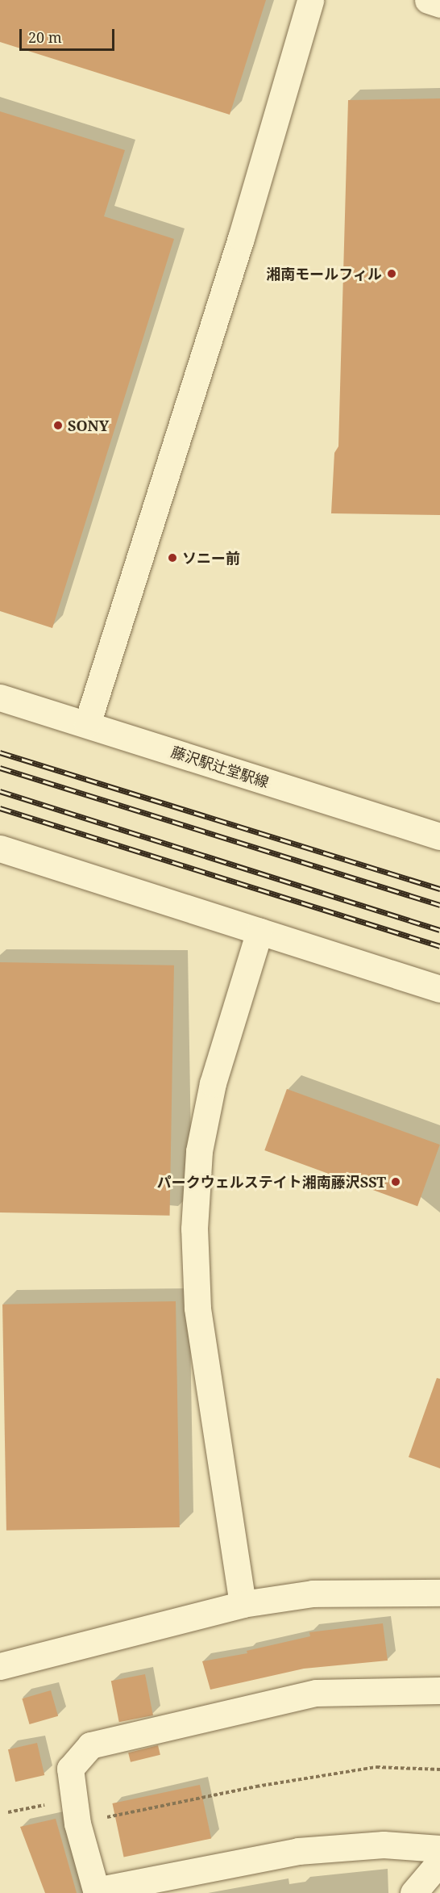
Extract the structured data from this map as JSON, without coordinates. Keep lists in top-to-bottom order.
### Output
{
  "streets": {
    "street": ["藤沢駅辻堂駅線"]
  },
  "places": [
    "湘南モールフィル",
    "SONY",
    "ソニー前",
    "パークウェルステイト湘南藤沢SST"
  ],
  "scale_bar": "20 m"
}
